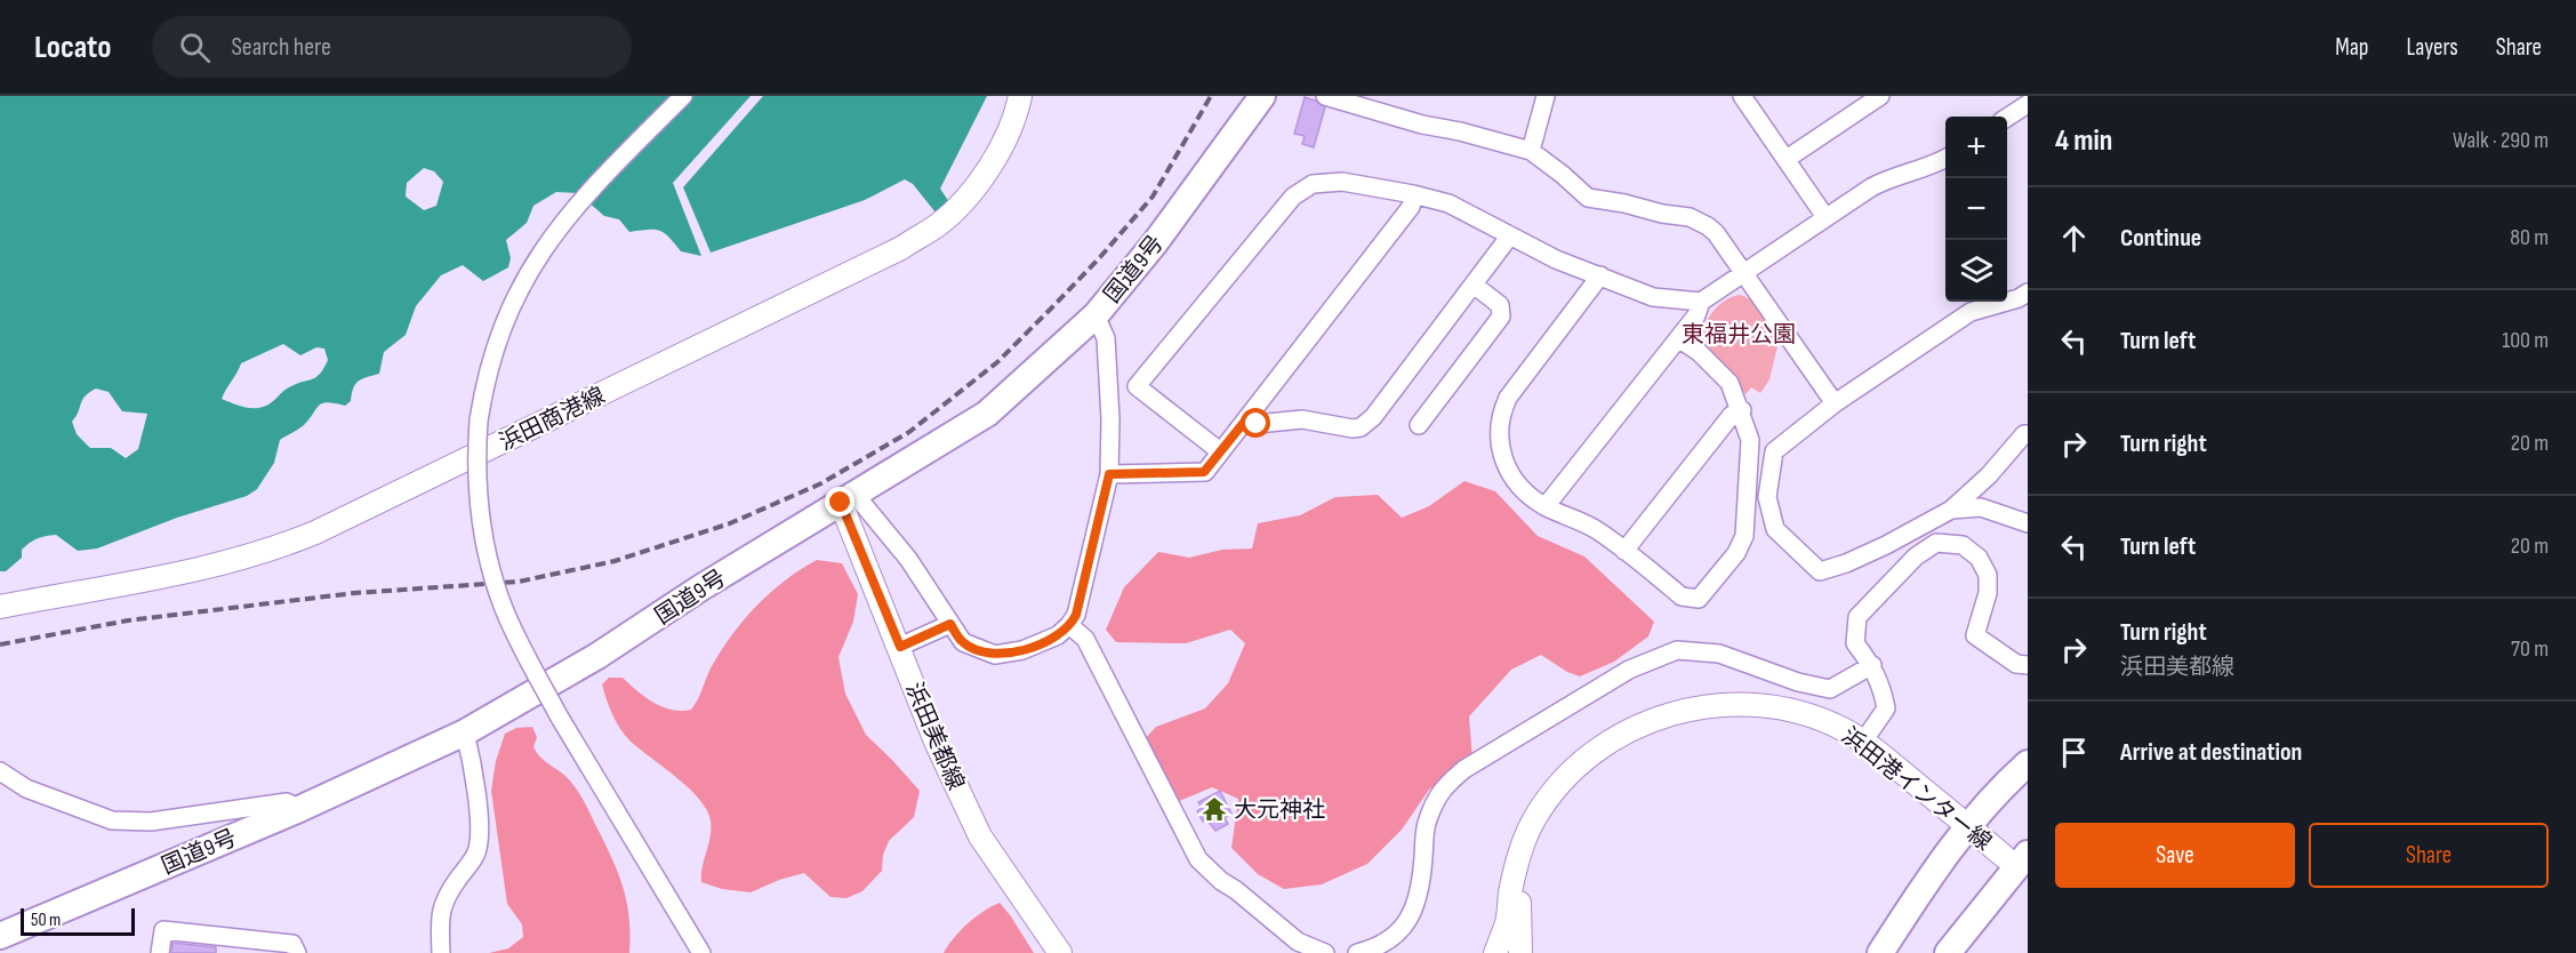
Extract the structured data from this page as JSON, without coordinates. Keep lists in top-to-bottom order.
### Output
{
  "streets": {
    "highway": ["国道9号"],
    "main road": ["浜田商港線", "浜田美都線", "浜田港インター線"]
  },
  "crossings": [
    ["国道9号", "浜田美都線"]
  ],
  "parks": ["東福井公園"],
  "places": {
    "temple": ["大元神社"]
  },
  "scale_bar": "50 m",
  "page": {
    "header": "Locato",
    "search": "Search here",
    "nav": ["Map", "Layers", "Share"],
    "heading": ["4 min", "Walk · 290 m"],
    "map_buttons": ["+", "−"],
    "list": [
      ["Continue", "80 m"],
      ["Turn left", "100 m"],
      ["Turn right", "20 m"],
      ["Turn left", "20 m"],
      ["Turn right", "浜田美都線", "70 m"],
      "Arrive at destination"
    ],
    "buttons": ["Save", "Share"],
    "scale": "50 m"
  }
}
